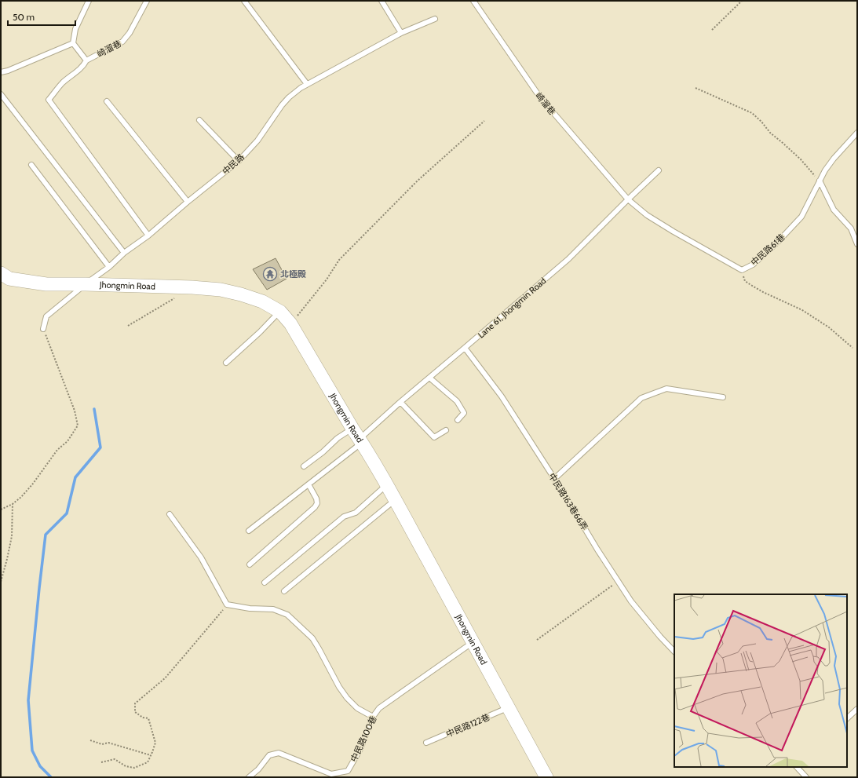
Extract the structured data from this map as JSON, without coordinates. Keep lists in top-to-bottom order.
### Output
{
  "streets": {
    "street": ["Jhongmin Road"],
    "lane": [
      "崎溜巷",
      "中民路",
      "中民路61巷",
      "Lane 61, Jhongmin Road",
      "中民路163巷66弄",
      "中民路122巷",
      "中民路100巷"
    ]
  },
  "crossings": [
    ["崎溜巷", "中民路61巷"],
    ["崎溜巷", "Lane 61, Jhongmin Road"],
    ["中民路", "Jhongmin Road"],
    ["中民路61巷", "Lane 61, Jhongmin Road"],
    ["Jhongmin Road", "Lane 61, Jhongmin Road"],
    ["Jhongmin Road", "中民路122巷"],
    ["Jhongmin Road", "中民路100巷"],
    ["Lane 61, Jhongmin Road", "中民路163巷66弄"]
  ],
  "places": {
    "temple": ["北極殿"]
  },
  "scale_bar": "50 m"
}
